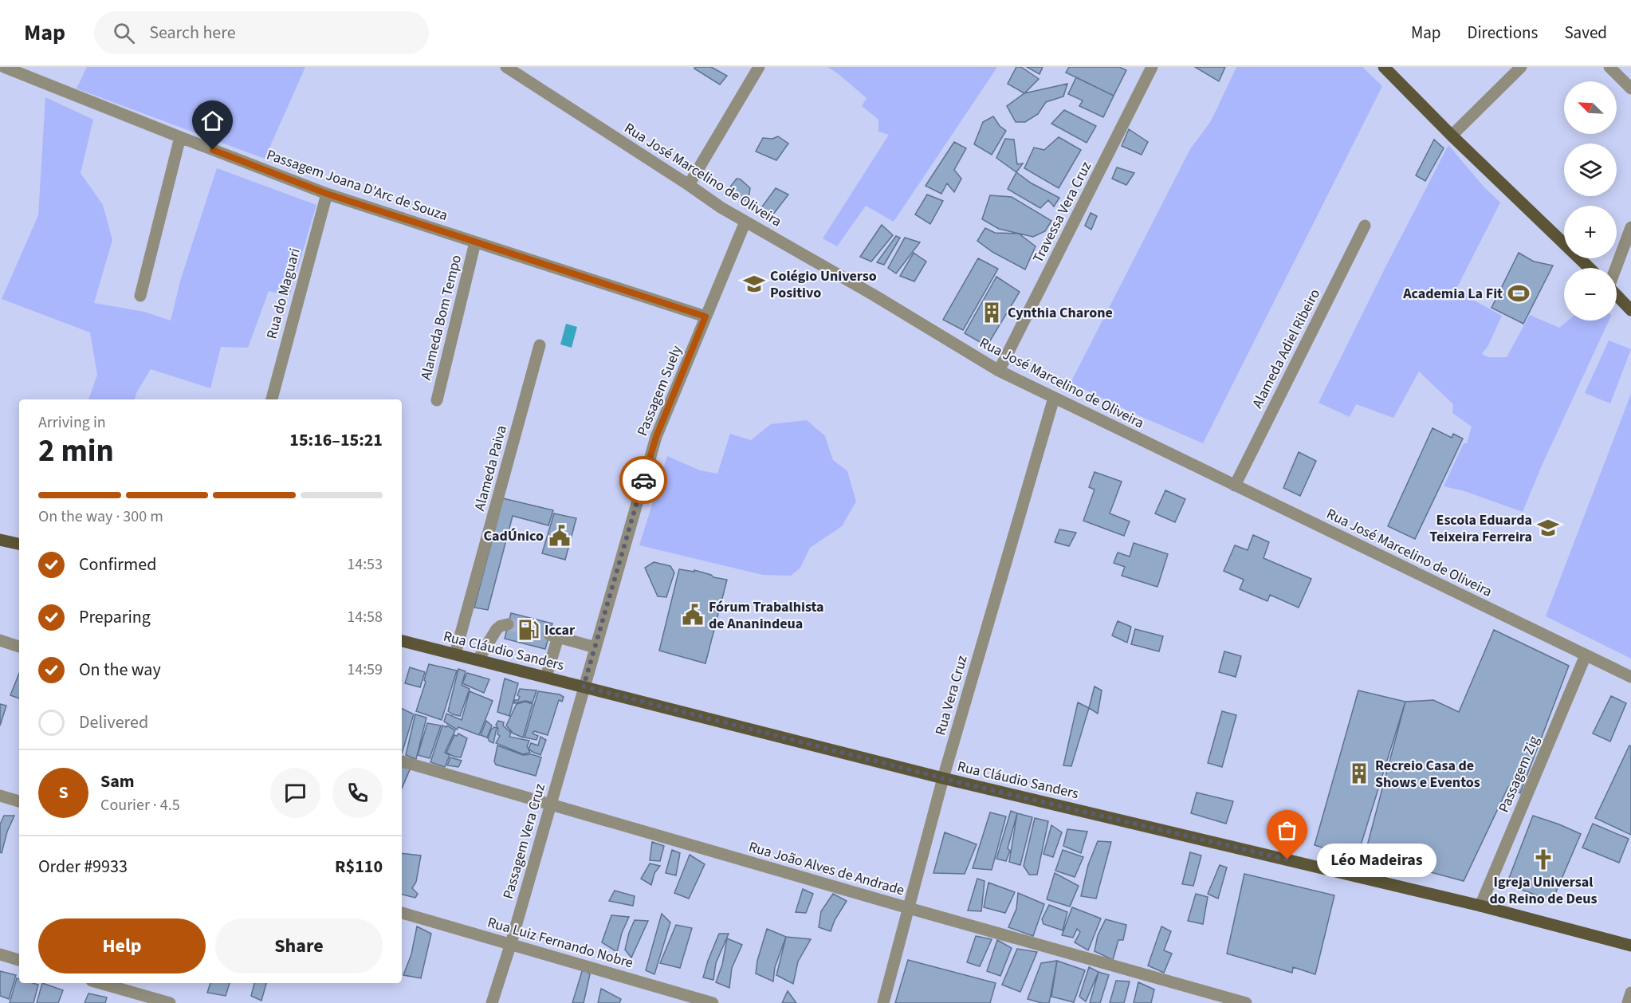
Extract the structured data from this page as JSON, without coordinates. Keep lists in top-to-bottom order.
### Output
{
  "streets": {
    "main road": ["Rua Cláudio Sanders"],
    "street": [
      "Rua José Marcelino de Oliveira",
      "Passagem Joana D'Arc de Souza",
      "Travessa Vera Cruz",
      "Rua do Maguari",
      "Alameda Bom Tempo",
      "Alameda Adiel Ribeiro",
      "Passagem Suely",
      "Alameda Paiva",
      "Rua Vera Cruz",
      "Passagem Zig",
      "Passagem Vera Cruz",
      "Rua João Alves de Andrade",
      "Rua Luiz Fernando Nobre"
    ]
  },
  "crossings": [
    ["Rua José Marcelino de Oliveira", "Travessa Vera Cruz"],
    ["Rua José Marcelino de Oliveira", "Alameda Adiel Ribeiro"],
    ["Rua José Marcelino de Oliveira", "Passagem Suely"],
    ["Rua José Marcelino de Oliveira", "Rua Vera Cruz"],
    ["Rua José Marcelino de Oliveira", "Passagem Zig"],
    ["Passagem Joana D'Arc de Souza", "Rua do Maguari"],
    ["Passagem Joana D'Arc de Souza", "Alameda Bom Tempo"],
    ["Passagem Joana D'Arc de Souza", "Passagem Suely"],
    ["Passagem Suely", "Rua Cláudio Sanders"],
    ["Passagem Suely", "Passagem Vera Cruz"],
    ["Alameda Paiva", "Rua Cláudio Sanders"],
    ["Rua Cláudio Sanders", "Rua Vera Cruz"],
    ["Rua Cláudio Sanders", "Passagem Zig"],
    ["Rua Cláudio Sanders", "Passagem Vera Cruz"],
    ["Rua Vera Cruz", "Rua João Alves de Andrade"],
    ["Passagem Vera Cruz", "Rua João Alves de Andrade"],
    ["Passagem Vera Cruz", "Rua Luiz Fernando Nobre"]
  ],
  "places": {
    "school or university": ["Colégio Universo Positivo", "Escola Eduarda Teixeira Ferreira"],
    "sports": ["Academia La Fit"],
    "building": ["Cynthia Charone", "Recreio Casa de Shows e Eventos"],
    "public building": ["CadÚnico", "Fórum Trabalhista de Ananindeua"],
    "fuel station": ["Iccar"],
    "other": ["Léo Madeiras"],
    "church": ["Igreja Universal do Reino de Deus"]
  },
  "north": "top left",
  "page": {
    "header": "Map",
    "search": "Search here",
    "nav": ["Map", "Directions", "Saved"],
    "map_buttons": ["+", "−"],
    "heading": ["2 min", "Arriving in", "15:16–15:21"],
    "panel": [
      "Sam",
      "Courier · 4.5",
      "Order #9933",
      "R$110"
    ],
    "bar": "On the way · 300 m",
    "list": [
      ["Confirmed", "14:53"],
      ["Preparing", "14:58"],
      ["On the way", "14:59"],
      "Delivered"
    ],
    "round": "S",
    "bubble": "Léo Madeiras",
    "buttons": ["Help", "Share"]
  }
}
